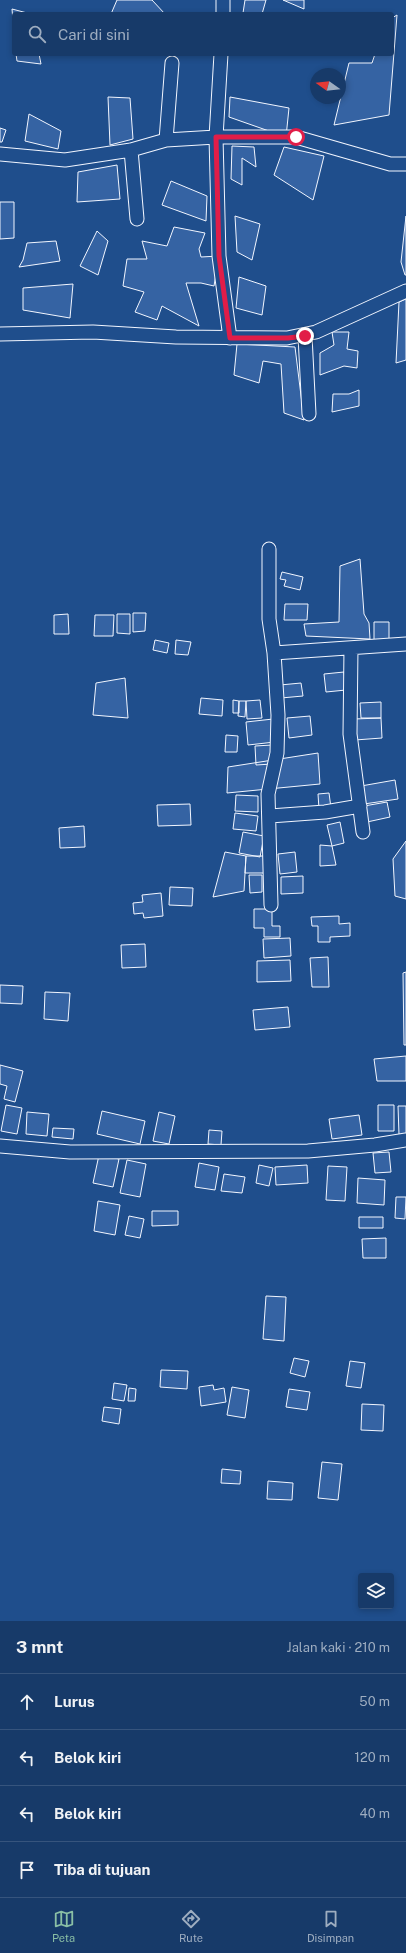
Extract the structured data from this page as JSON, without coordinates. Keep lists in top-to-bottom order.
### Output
{
  "north": "left",
  "page": {
    "search": "Cari di sini",
    "heading": ["3 mnt", "Jalan kaki · 210 m"],
    "list": [
      ["Lurus", "50 m"],
      ["Belok kiri", "120 m"],
      ["Belok kiri", "40 m"],
      "Tiba di tujuan"
    ],
    "nav": ["Peta", "Rute", "Disimpan"]
  }
}
